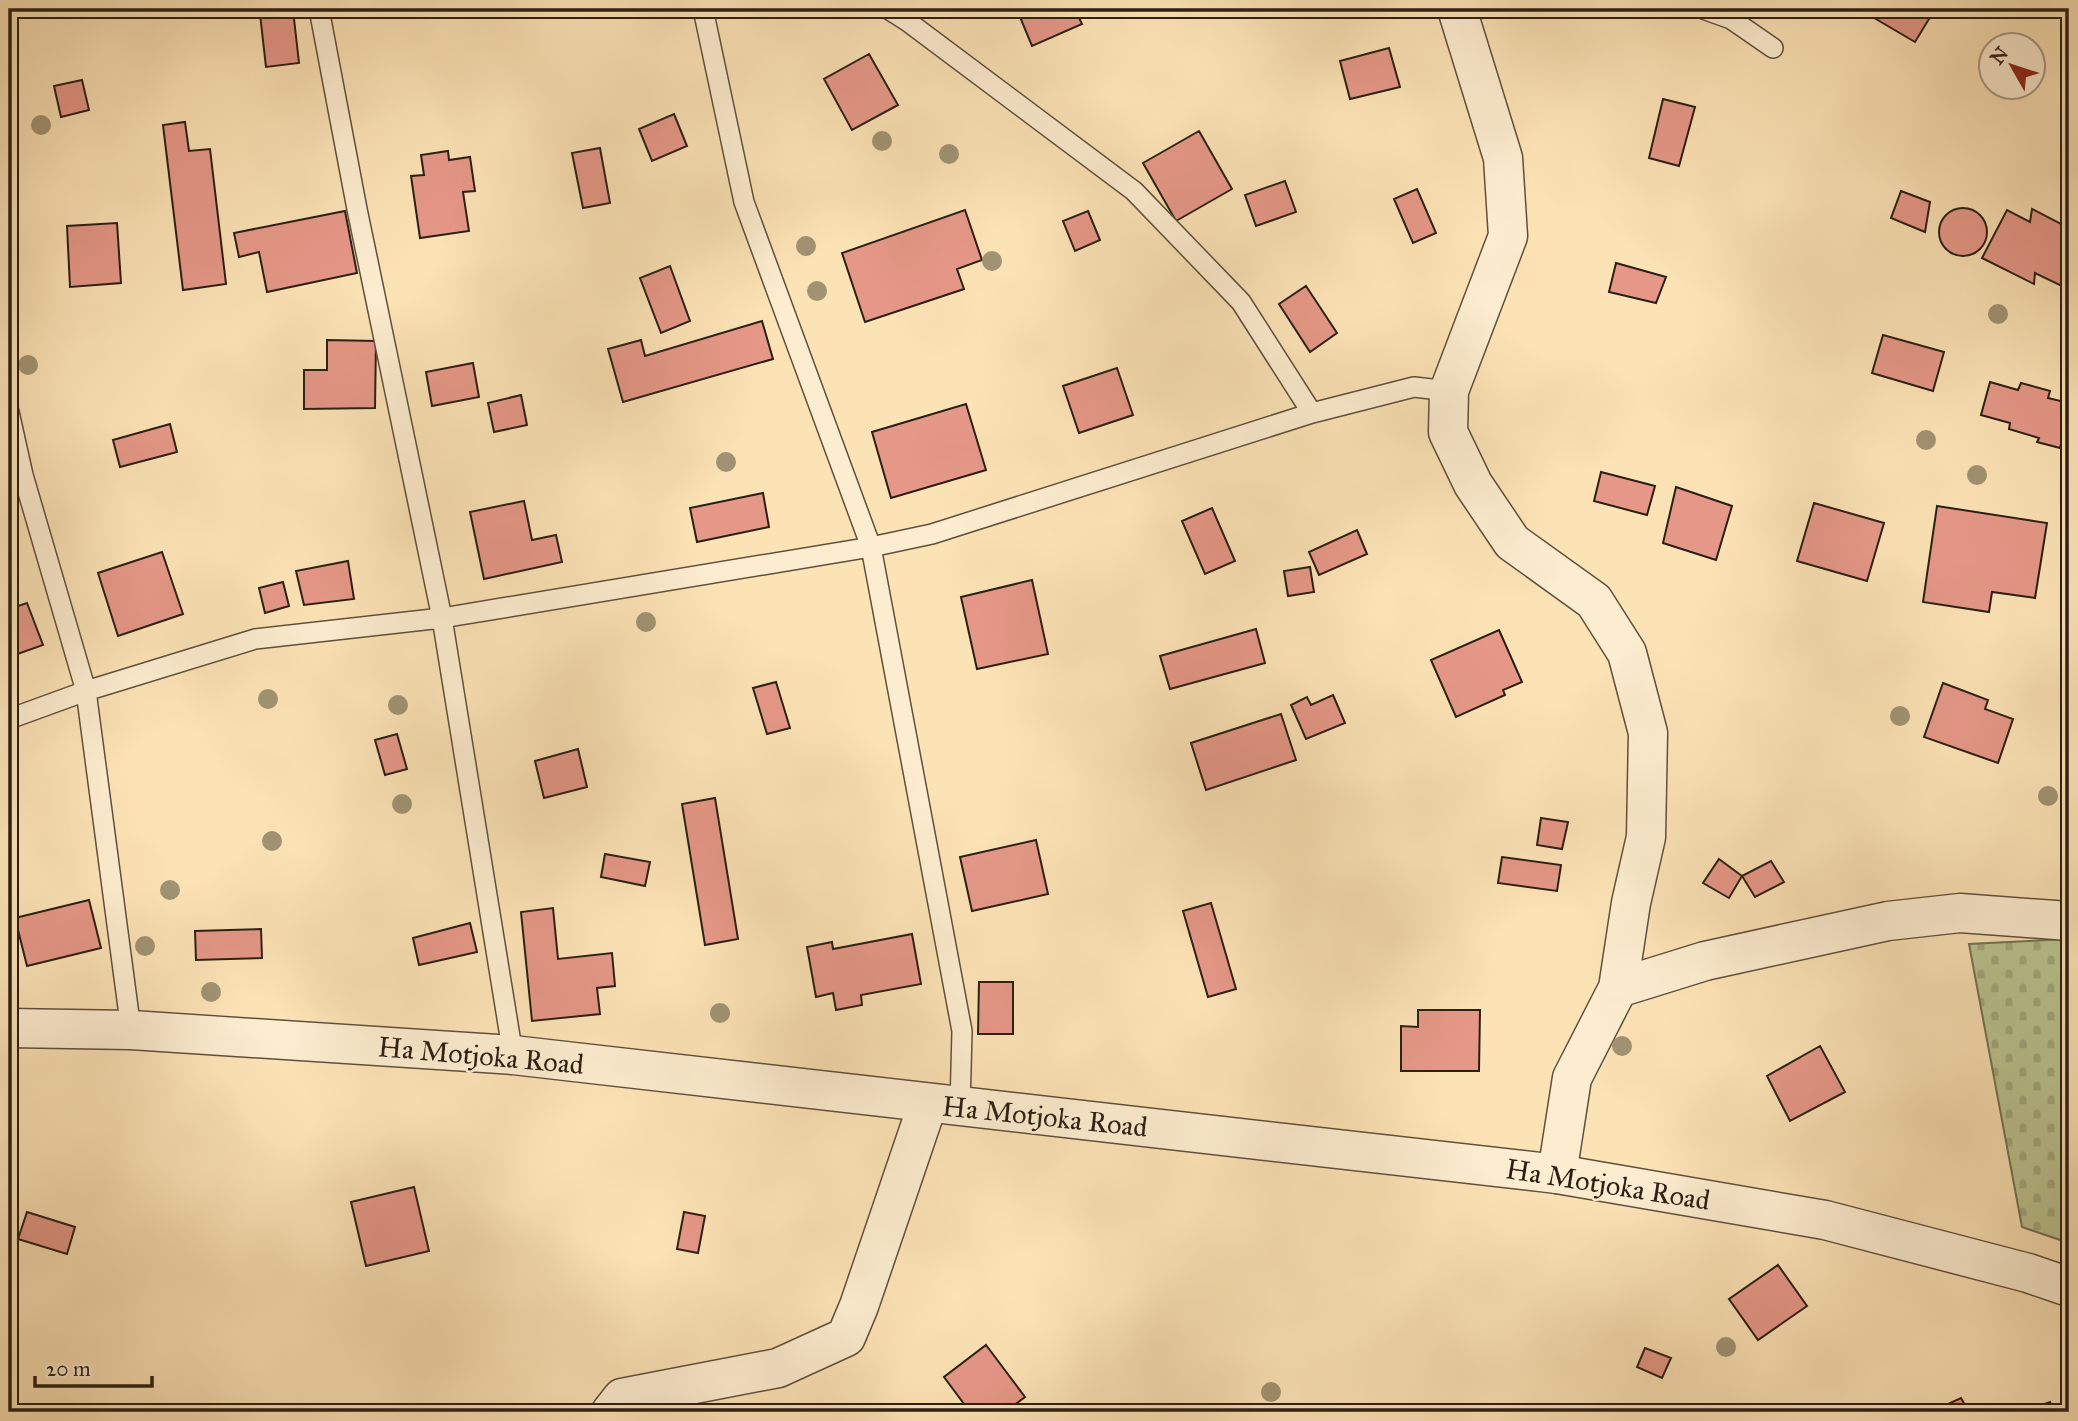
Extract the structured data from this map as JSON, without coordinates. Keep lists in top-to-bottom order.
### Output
{
  "streets": {
    "street": ["Ha Motjoka Road"]
  },
  "scale_bar": "20 m",
  "north": "top left"
}
